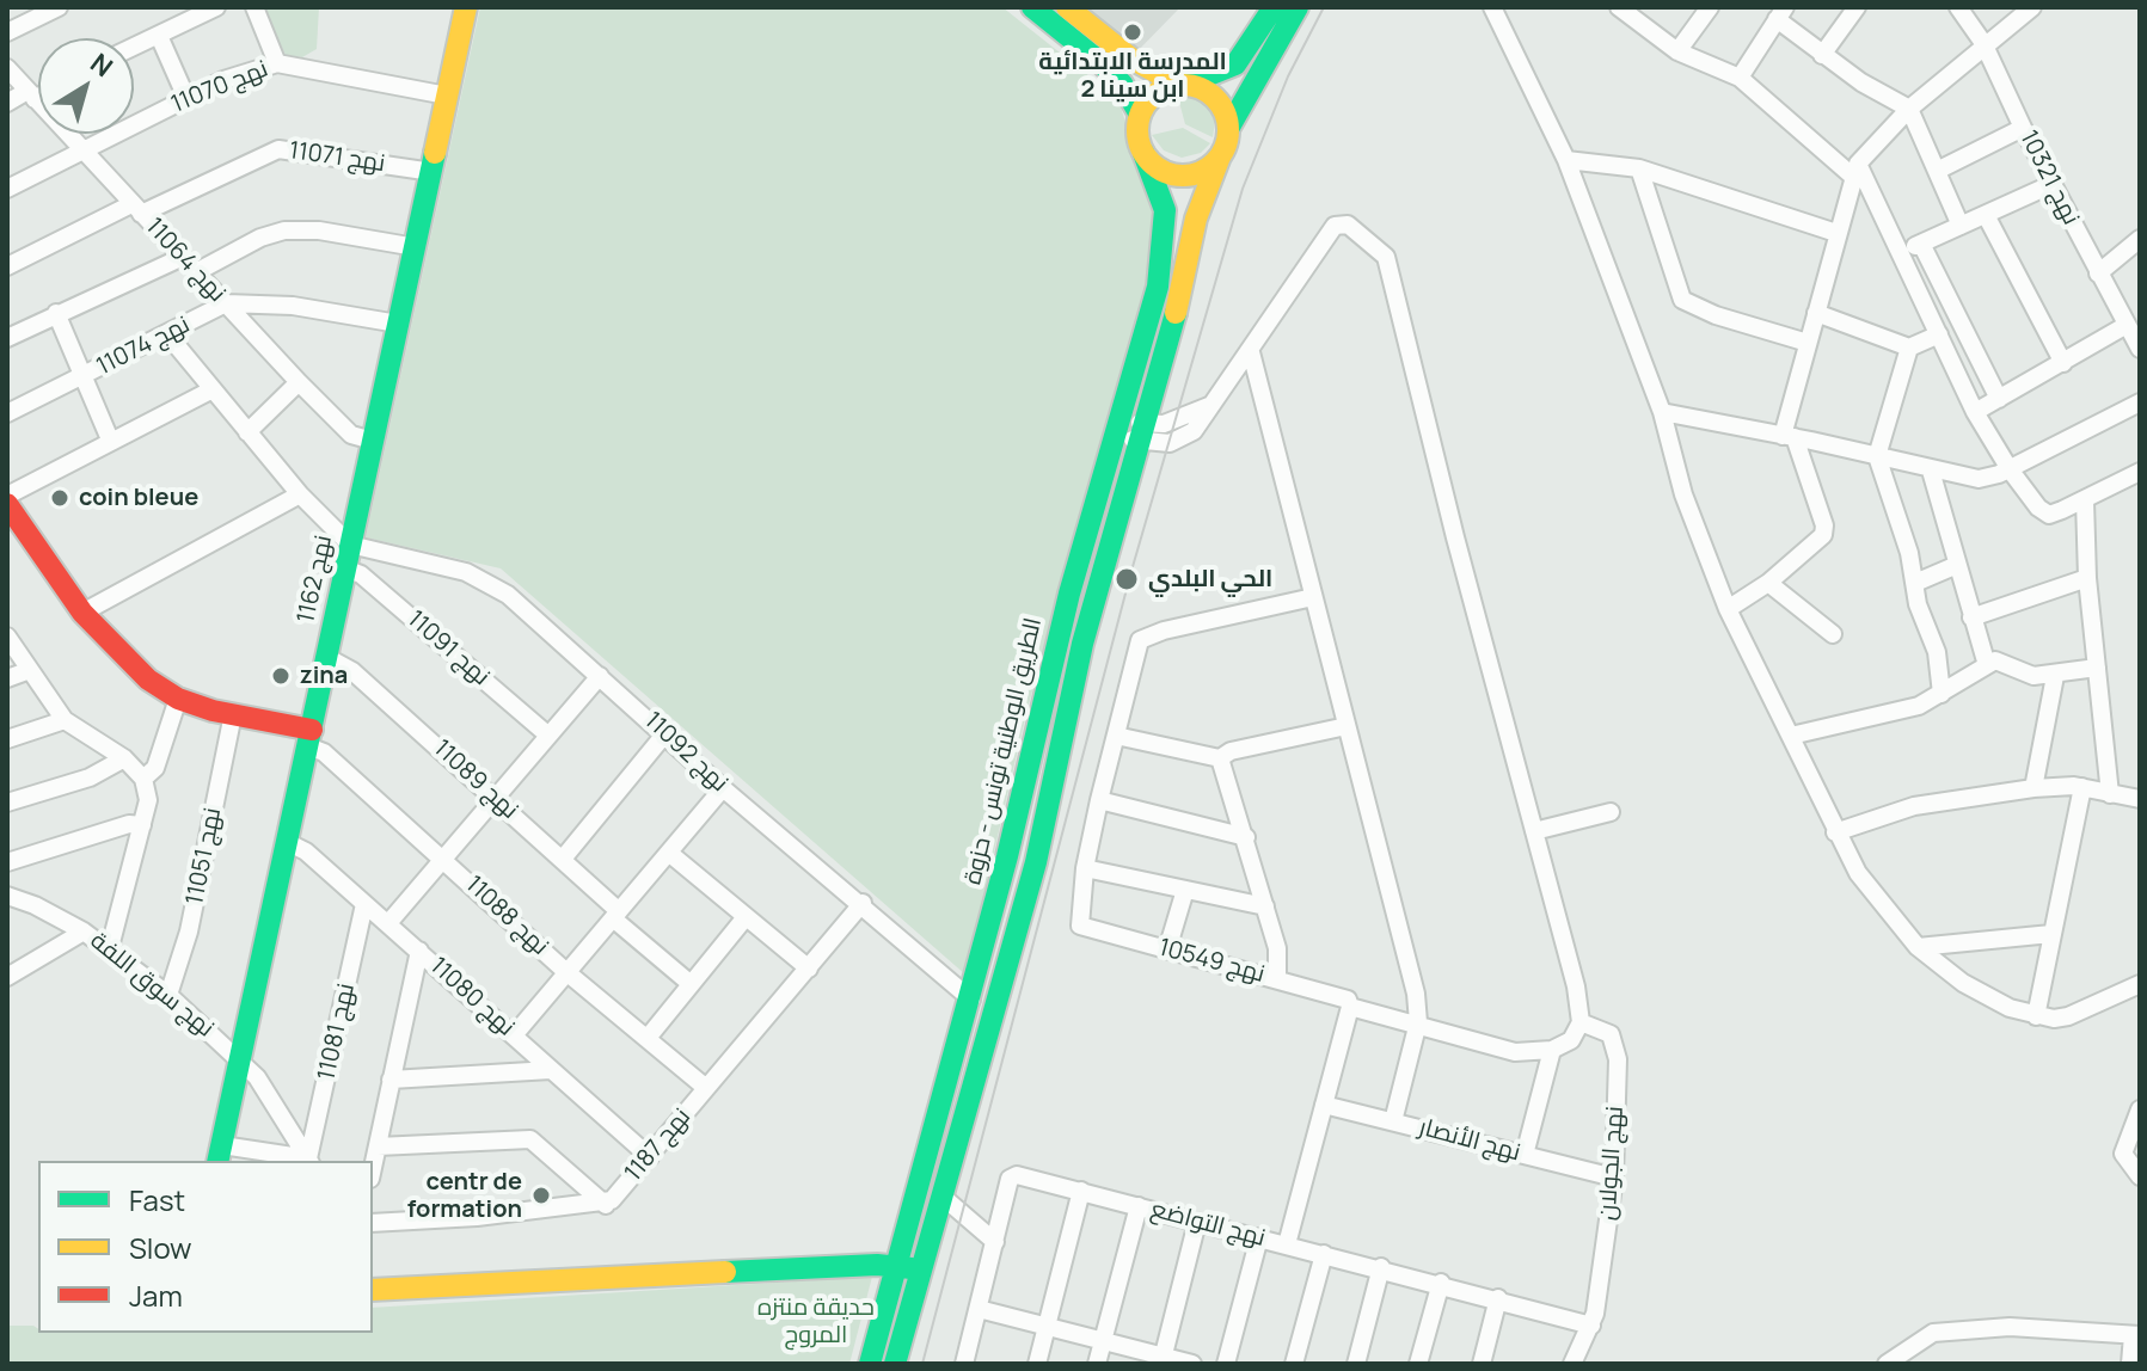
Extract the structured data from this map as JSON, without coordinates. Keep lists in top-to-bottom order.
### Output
{
  "streets": {
    "main road": ["نهج 1162", "الطريق الوطنية تونس - حزوة"],
    "street": [
      "نهج 11070",
      "نهج 11071",
      "نهج 10321",
      "نهج 11064",
      "نهج 11074",
      "نهج 11091",
      "نهج 11092",
      "نهج 11089",
      "نهج 11051",
      "نهج 11088",
      "نهج 10549",
      "نهج سوق اللفة",
      "نهج 11080",
      "نهج 11081",
      "نهج الأنصار",
      "نهج 1187",
      "نهج الجولان",
      "نهج التواضع"
    ]
  },
  "crossings": [
    ["نهج 11070", "نهج 11064"],
    ["نهج 11070", "نهج 1162"],
    ["نهج 11071", "نهج 11064"],
    ["نهج 11071", "نهج 1162"],
    ["نهج 11064", "نهج 11074"],
    ["نهج 11064", "نهج 1162"],
    ["نهج 1162", "نهج 11091"],
    ["نهج 1162", "نهج 11092"],
    ["نهج 1162", "نهج 11089"],
    ["نهج 1162", "نهج 11088"],
    ["نهج 1162", "نهج سوق اللفة"],
    ["نهج 1162", "نهج 11080"],
    ["الطريق الوطنية تونس - حزوة", "نهج 11092"],
    ["نهج 11092", "نهج 1187"],
    ["نهج 11051", "نهج سوق اللفة"],
    ["نهج 11088", "نهج 1187"],
    ["نهج 11080", "نهج 11081"],
    ["نهج 11080", "نهج 1187"],
    ["نهج الأنصار", "نهج الجولان"],
    ["نهج الجولان", "نهج التواضع"]
  ],
  "parks": ["حديقة منتزه المروج"],
  "places": [
    "المدرسة الابتدائية ابن سينا 2",
    "coin bleue",
    "الحي البلدي",
    "zina",
    "centr de formation"
  ],
  "legend": ["Fast", "Slow", "Jam"],
  "north": "top right"
}
